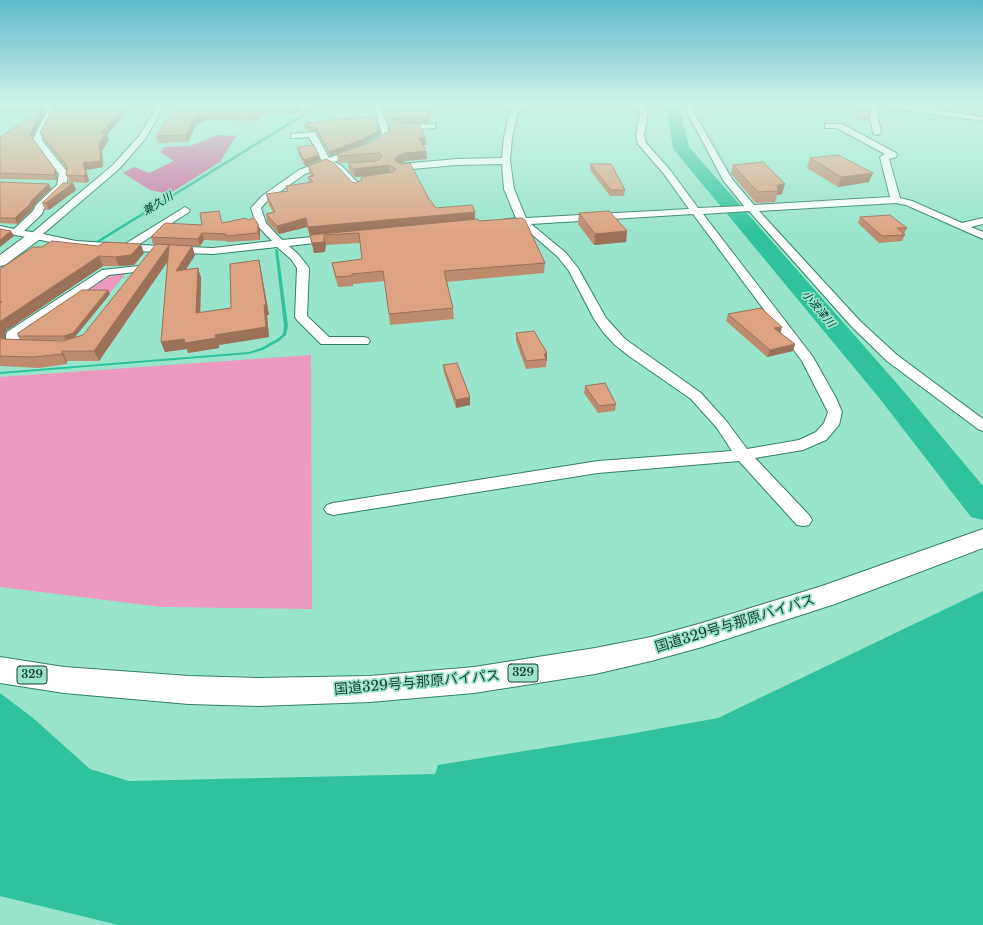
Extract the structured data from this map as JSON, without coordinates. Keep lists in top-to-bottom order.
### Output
{
  "streets": {
    "highway": ["国道329号与那原バイパス", "329"]
  },
  "water": ["兼久川", "小波津川"]
}
